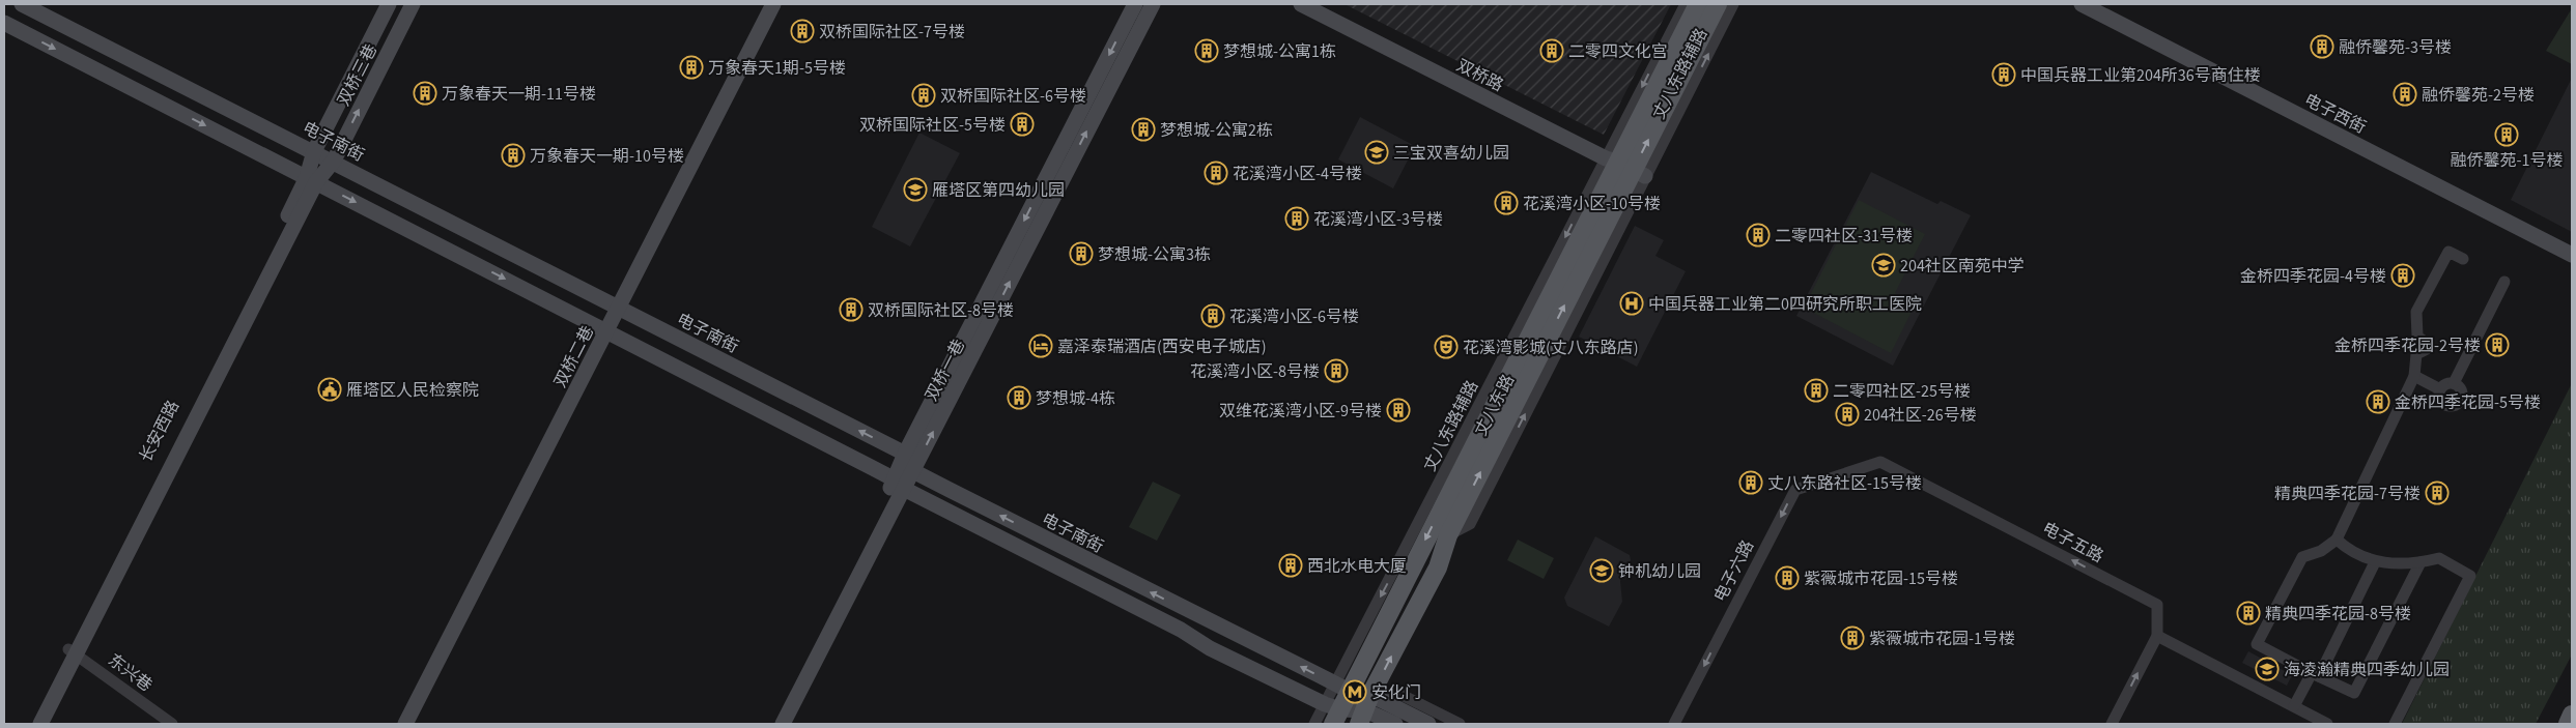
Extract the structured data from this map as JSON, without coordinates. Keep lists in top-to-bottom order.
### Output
{
  "streets": {
    "main road": [
      "双桥三巷",
      "双桥路",
      "电子西街",
      "电子南街",
      "双桥二巷",
      "双桥一巷",
      "丈八东路",
      "长安西路"
    ],
    "street": [
      "丈八东路辅路",
      "电子五路",
      "电子六路",
      "东兴巷"
    ]
  },
  "crossings": [
    ["丈八东路辅路", "双桥路"],
    ["丈八东路辅路", "丈八东路"],
    ["双桥三巷", "电子南街"],
    ["双桥三巷", "长安西路"],
    ["双桥路", "丈八东路"],
    ["电子南街", "双桥二巷"],
    ["电子南街", "双桥一巷"],
    ["电子南街", "丈八东路"],
    ["电子南街", "长安西路"],
    ["长安西路", "东兴巷"],
    ["电子五路", "电子六路"]
  ],
  "one_way": ["电子六路"],
  "places": {
    "building": [
      "双桥国际社区-7号楼",
      "融侨馨苑-3号楼",
      "梦想城-公寓1栋",
      "二零四文化宫",
      "万象春天1期-5号楼",
      "中国兵器工业第204所36号商住楼",
      "万象春天一期-11号楼",
      "融侨馨苑-2号楼",
      "双桥国际社区-6号楼",
      "双桥国际社区-5号楼",
      "梦想城-公寓2栋",
      "融侨馨苑-1号楼",
      "万象春天一期-10号楼",
      "花溪湾小区-4号楼",
      "花溪湾小区-10号楼",
      "花溪湾小区-3号楼",
      "二零四社区-31号楼",
      "梦想城-公寓3栋",
      "金桥四季花园-4号楼",
      "双桥国际社区-8号楼",
      "花溪湾小区-6号楼",
      "金桥四季花园-2号楼",
      "花溪湾小区-8号楼",
      "二零四社区-25号楼",
      "梦想城-4栋",
      "金桥四季花园-5号楼",
      "双维花溪湾小区-9号楼",
      "204社区-26号楼",
      "丈八东路社区-15号楼",
      "精典四季花园-7号楼",
      "西北水电大厦",
      "紫薇城市花园-15号楼",
      "精典四季花园-8号楼",
      "紫薇城市花园-1号楼"
    ],
    "school or university": [
      "三宝双喜幼儿园",
      "雁塔区第四幼儿园",
      "204社区南苑中学",
      "钟机幼儿园",
      "海凌瀚精典四季幼儿园"
    ],
    "hospital": ["中国兵器工业第二0四研究所职工医院"],
    "hotel": ["嘉泽泰瑞酒店(西安电子城店)"],
    "theatre": ["花溪湾影城(丈八东路店)"],
    "public building": ["雁塔区人民检察院"],
    "metro station": ["安化门"]
  }
}
